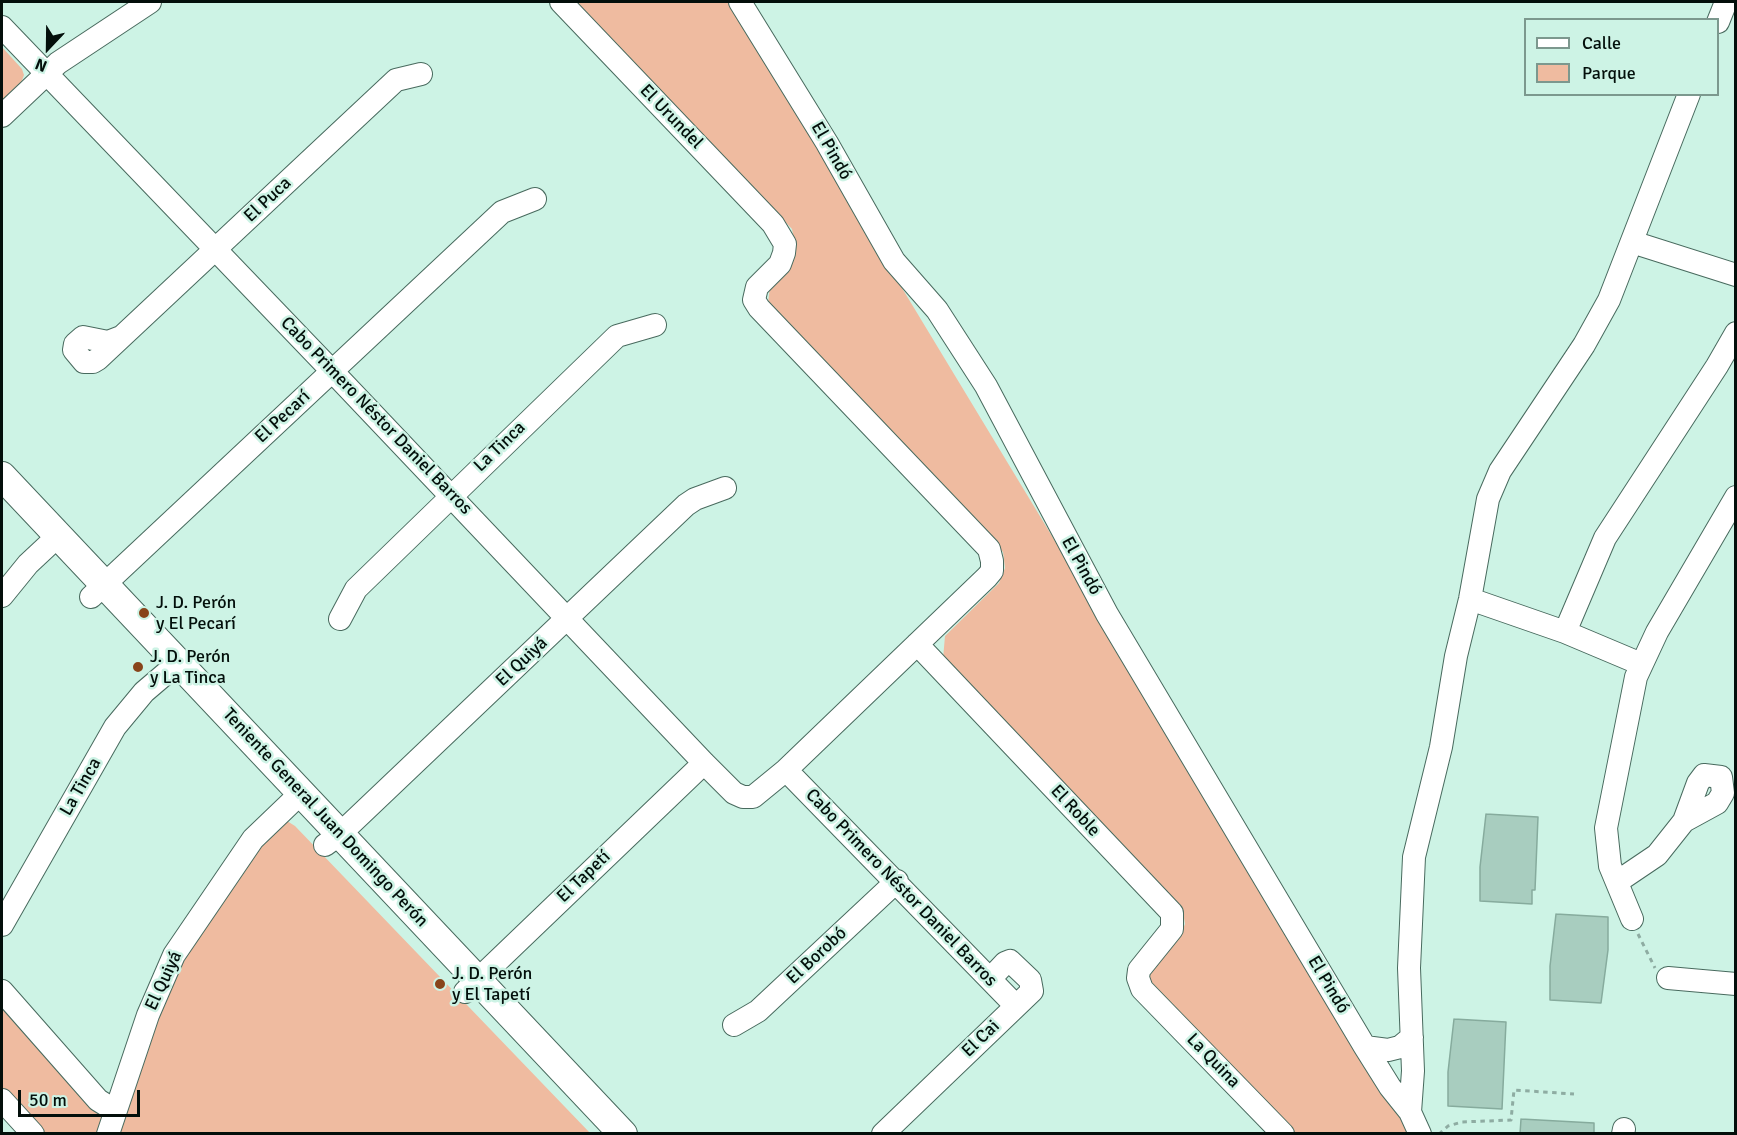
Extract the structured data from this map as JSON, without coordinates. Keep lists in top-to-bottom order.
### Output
{
  "streets": {
    "main road": ["Teniente General Juan Domingo Perón"],
    "street": [
      "El Urundel",
      "El Pindó",
      "El Puca",
      "Cabo Primero Néstor Daniel Barros",
      "El Pecarí",
      "La Tinca",
      "El Quiyá",
      "El Roble",
      "El Tapetí",
      "El Borobó",
      "El Cai",
      "La Quina"
    ]
  },
  "crossings": [
    ["El Urundel", "El Roble"],
    ["El Puca", "Cabo Primero Néstor Daniel Barros"],
    ["Cabo Primero Néstor Daniel Barros", "El Pecarí"],
    ["Cabo Primero Néstor Daniel Barros", "La Tinca"],
    ["Cabo Primero Néstor Daniel Barros", "El Quiyá"],
    ["Cabo Primero Néstor Daniel Barros", "El Tapetí"],
    ["Cabo Primero Néstor Daniel Barros", "El Borobó"],
    ["Cabo Primero Néstor Daniel Barros", "El Cai"],
    ["El Pecarí", "Teniente General Juan Domingo Perón"],
    ["La Tinca", "Teniente General Juan Domingo Perón"],
    ["El Quiyá", "Teniente General Juan Domingo Perón"],
    ["El Roble", "La Quina"],
    ["Teniente General Juan Domingo Perón", "El Tapetí"]
  ],
  "places": ["J. D. Perón y El Pecarí", "J. D. Perón y La Tinca", "J. D. Perón y El Tapetí"],
  "legend": ["Calle", "Parque"],
  "scale_bar": "50 m",
  "north": "bottom"
}
